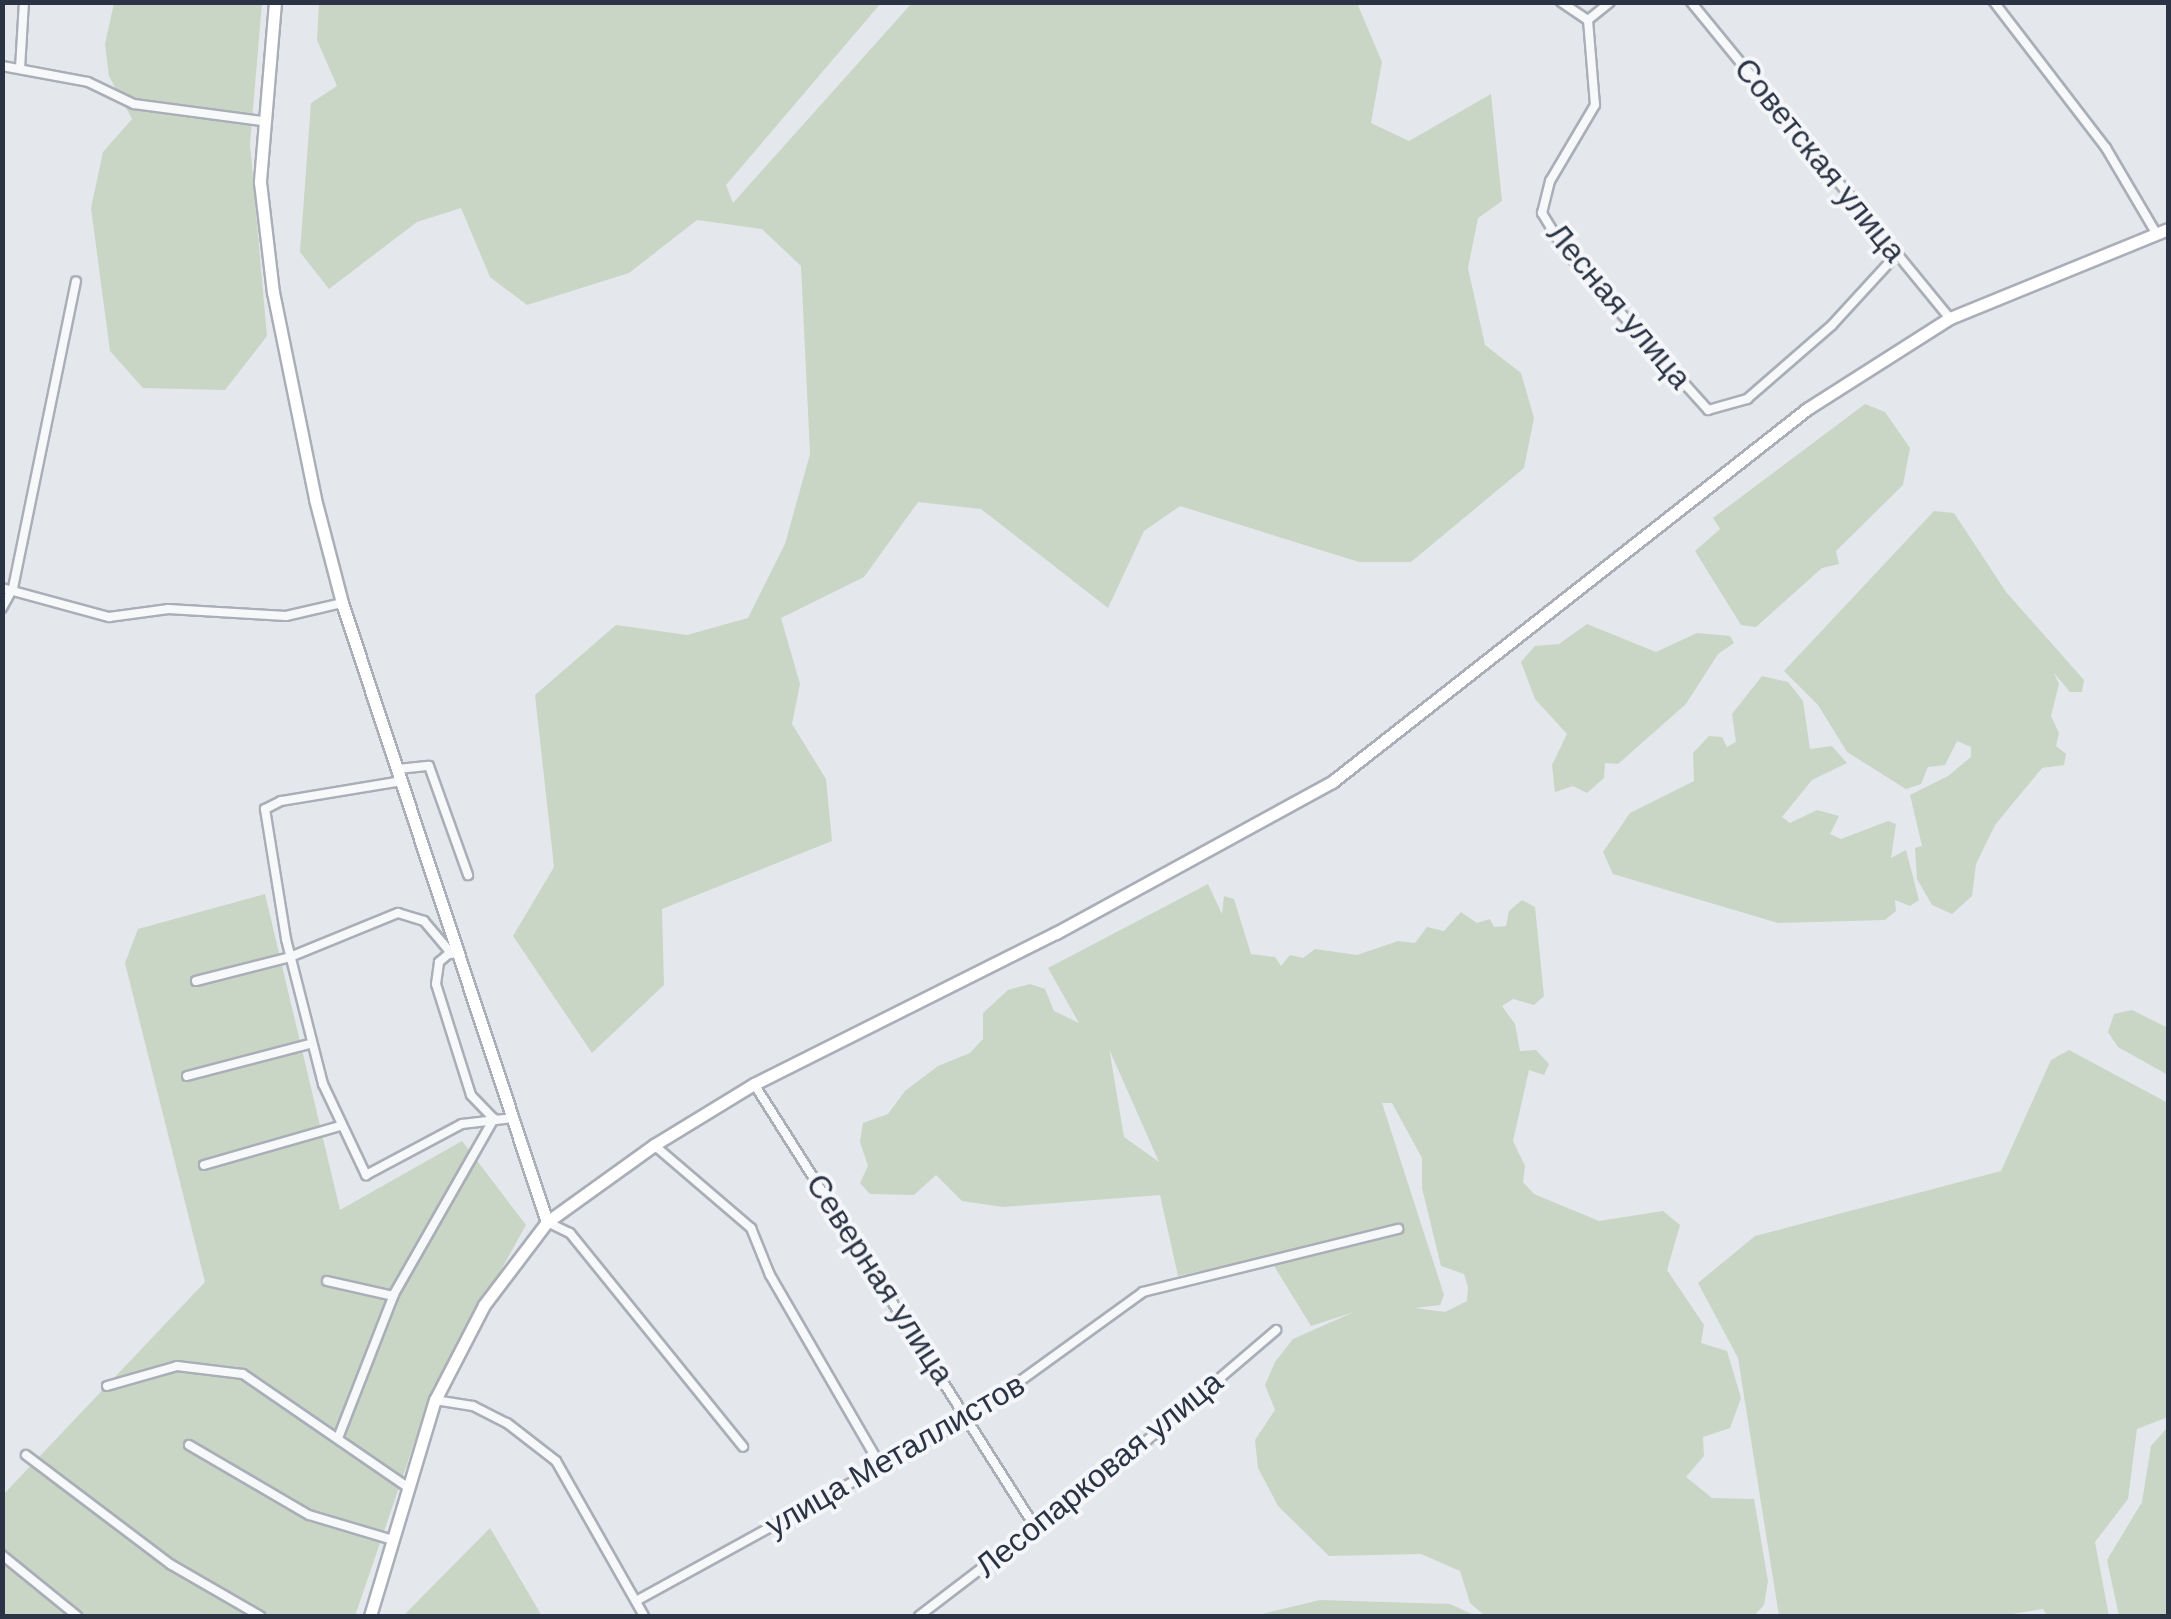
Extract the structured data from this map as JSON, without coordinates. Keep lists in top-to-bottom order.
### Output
{
  "streets": {
    "street": [
      "Советская улица",
      "Лесная улица",
      "Северная улица",
      "улица Металлистов",
      "Лесопарковая улица"
    ]
  },
  "crossings": [
    ["Советская улица", "Лесная улица"],
    ["Северная улица", "улица Металлистов"],
    ["Северная улица", "Лесопарковая улица"]
  ]
}
